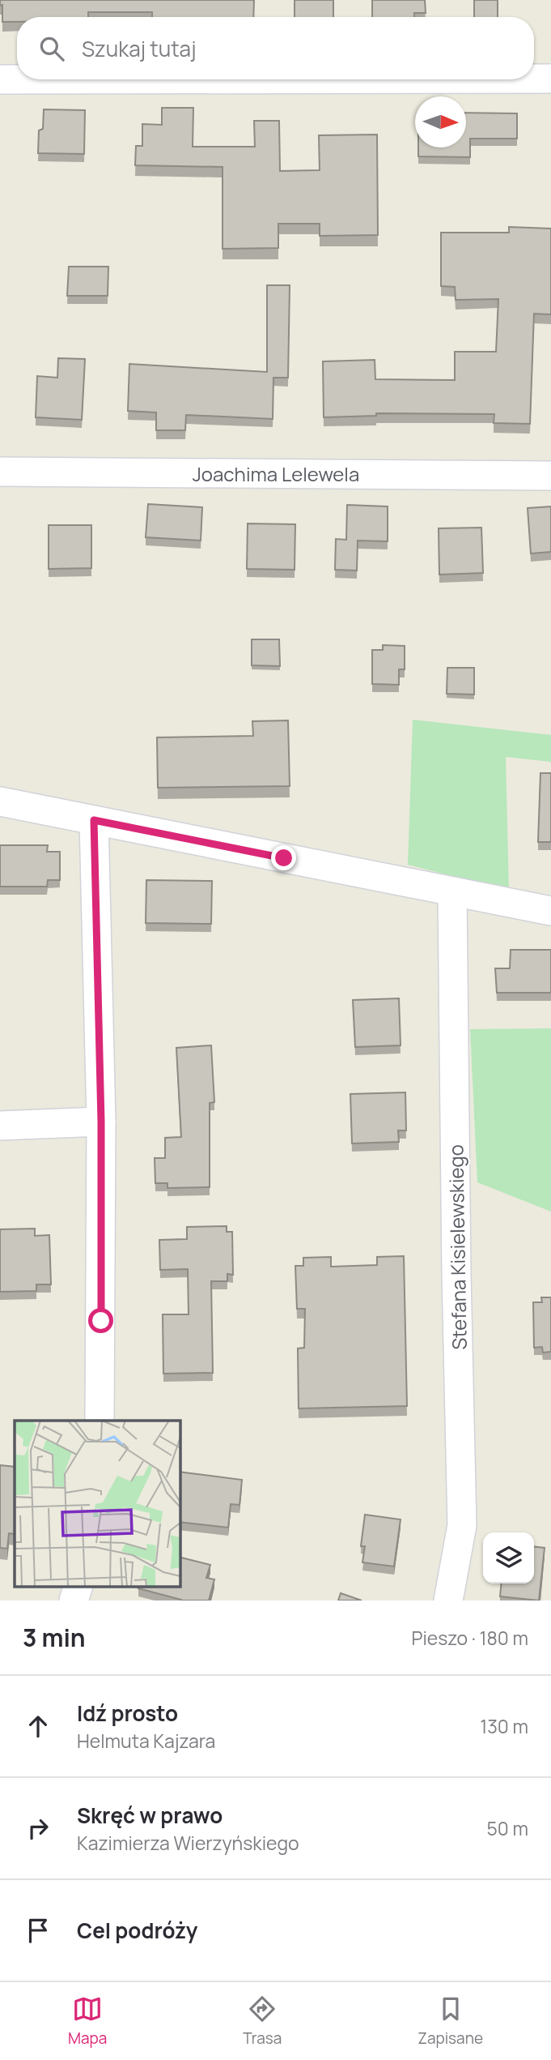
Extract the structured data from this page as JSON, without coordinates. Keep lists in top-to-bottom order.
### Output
{
  "streets": {
    "street": ["Joachima Lelewela", "Stefana Kisielewskiego"]
  },
  "north": "right",
  "page": {
    "search": "Szukaj tutaj",
    "heading": ["3 min", "Pieszo · 180 m"],
    "list": [
      ["Idź prosto", "Helmuta Kajzara", "130 m"],
      ["Skręć w prawo", "Kazimierza Wierzyńskiego", "50 m"],
      "Cel podróży"
    ],
    "nav": ["Mapa", "Trasa", "Zapisane"]
  }
}
